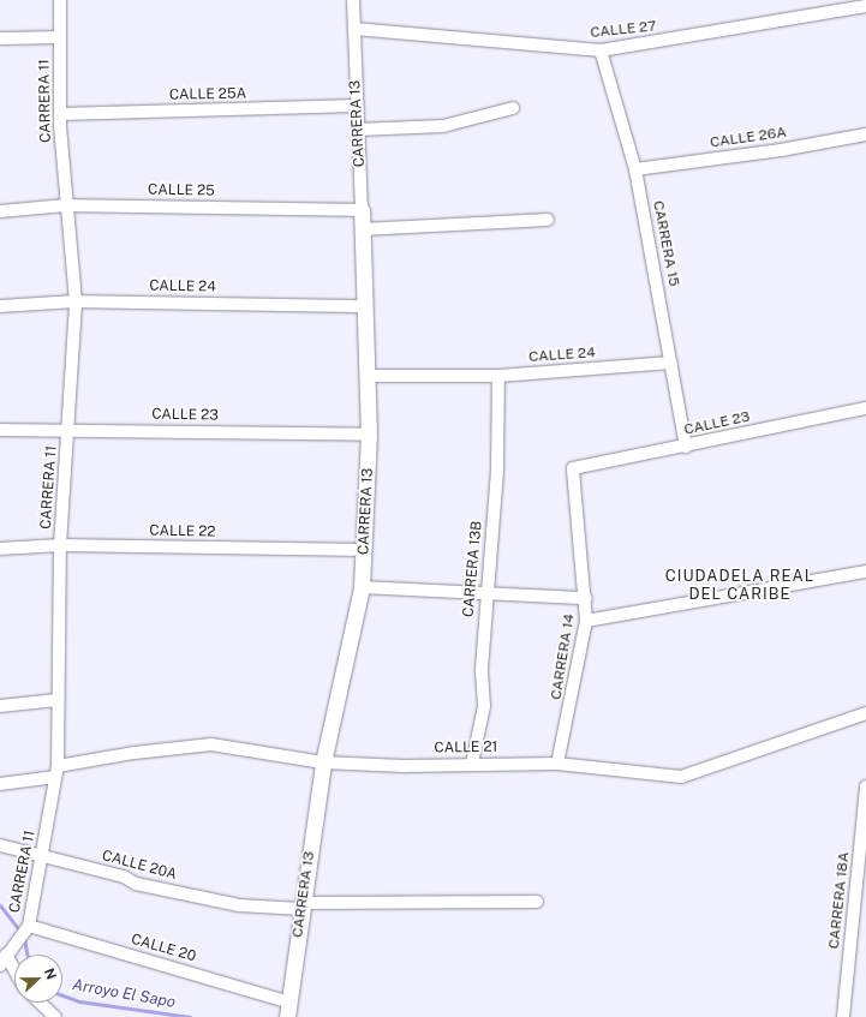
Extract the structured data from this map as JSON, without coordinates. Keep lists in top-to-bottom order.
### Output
{
  "streets": {
    "street": [
      "CALLE 27",
      "CALLE 25A",
      "CARRERA 11",
      "CARRERA 13",
      "CALLE 26A",
      "CALLE 25",
      "CARRERA 15",
      "CALLE 24",
      "CALLE 23",
      "CALLE 22",
      "CARRERA 13B",
      "CARRERA 14",
      "CALLE 21",
      "CALLE 20A",
      "CARRERA 18A",
      "CALLE 20"
    ]
  },
  "crossings": [
    ["CALLE 27", "CARRERA 13"],
    ["CALLE 27", "CARRERA 15"],
    ["CALLE 25A", "CARRERA 11"],
    ["CALLE 25A", "CARRERA 13"],
    ["CARRERA 11", "CALLE 25"],
    ["CARRERA 11", "CALLE 24"],
    ["CARRERA 11", "CALLE 23"],
    ["CARRERA 11", "CALLE 22"],
    ["CARRERA 11", "CALLE 21"],
    ["CARRERA 11", "CALLE 20A"],
    ["CARRERA 11", "CALLE 20"],
    ["CARRERA 13", "CALLE 25"],
    ["CARRERA 13", "CALLE 24"],
    ["CARRERA 13", "CALLE 23"],
    ["CARRERA 13", "CALLE 22"],
    ["CARRERA 13", "CALLE 21"],
    ["CARRERA 13", "CALLE 20A"],
    ["CARRERA 13", "CALLE 20"],
    ["CALLE 26A", "CARRERA 15"],
    ["CARRERA 15", "CALLE 24"],
    ["CARRERA 15", "CALLE 23"],
    ["CALLE 24", "CARRERA 13B"],
    ["CALLE 23", "CARRERA 14"],
    ["CARRERA 13B", "CALLE 21"],
    ["CARRERA 14", "CALLE 21"]
  ],
  "districts": ["CIUDADELA REAL DEL CARIBE"],
  "water": ["Arroyo El Sapo"],
  "north": "right"
}
